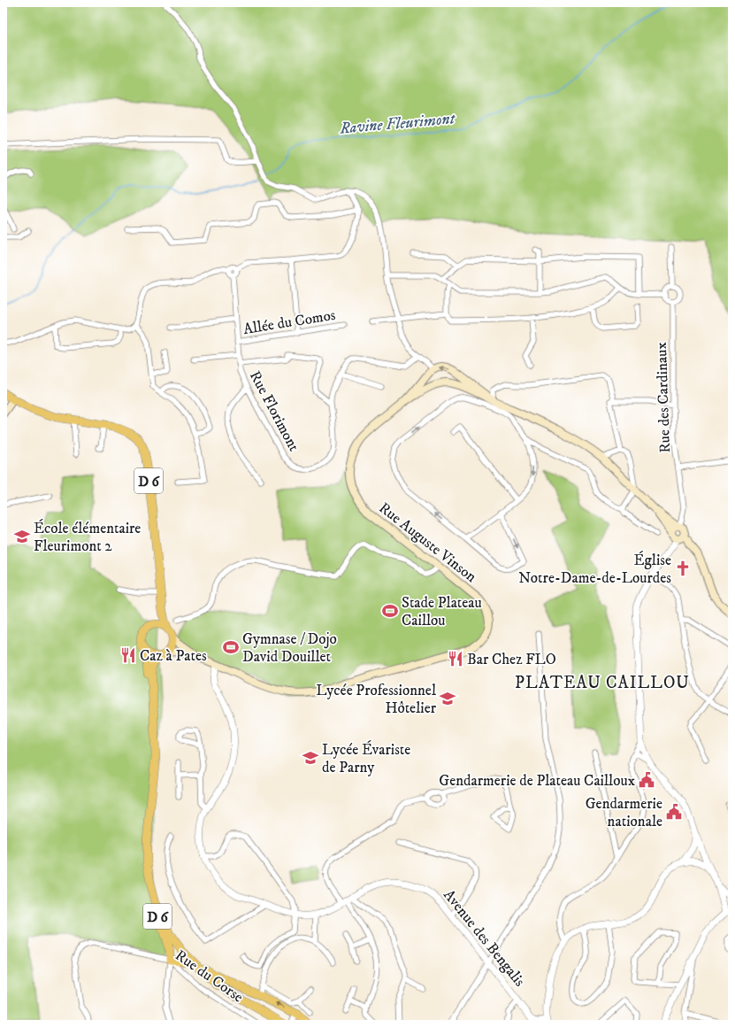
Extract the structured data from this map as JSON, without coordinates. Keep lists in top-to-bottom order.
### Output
{
  "streets": {
    "main road": ["D 6", "Rue Auguste Vinson"],
    "street": [
      "Allée du Comos",
      "Rue des Cardinaux",
      "Rue Florimont",
      "Avenue des Bengalis",
      "Rue du Corse"
    ]
  },
  "crossings": [
    ["Allée du Comos", "Rue Florimont"],
    ["D 6", "Rue Auguste Vinson"],
    ["Rue Auguste Vinson", "Avenue des Bengalis"]
  ],
  "districts": ["PLATEAU CAILLOU"],
  "water": ["Ravine Fleurimont"],
  "places": {
    "school or university": ["École élémentaire Fleurimont 2", "Lycée Professionnel Hôtelier", "Lycée Évariste de Parny"],
    "church": ["Église Notre-Dame-de-Lourdes"],
    "sports": ["Stade Plateau Caillou", "Gymnase / Dojo David Douillet"],
    "restaurant": ["Caz à Pates", "Bar Chez FLO"],
    "public building": ["Gendarmerie de Plateau Cailloux", "Gendarmerie nationale"]
  }
}
